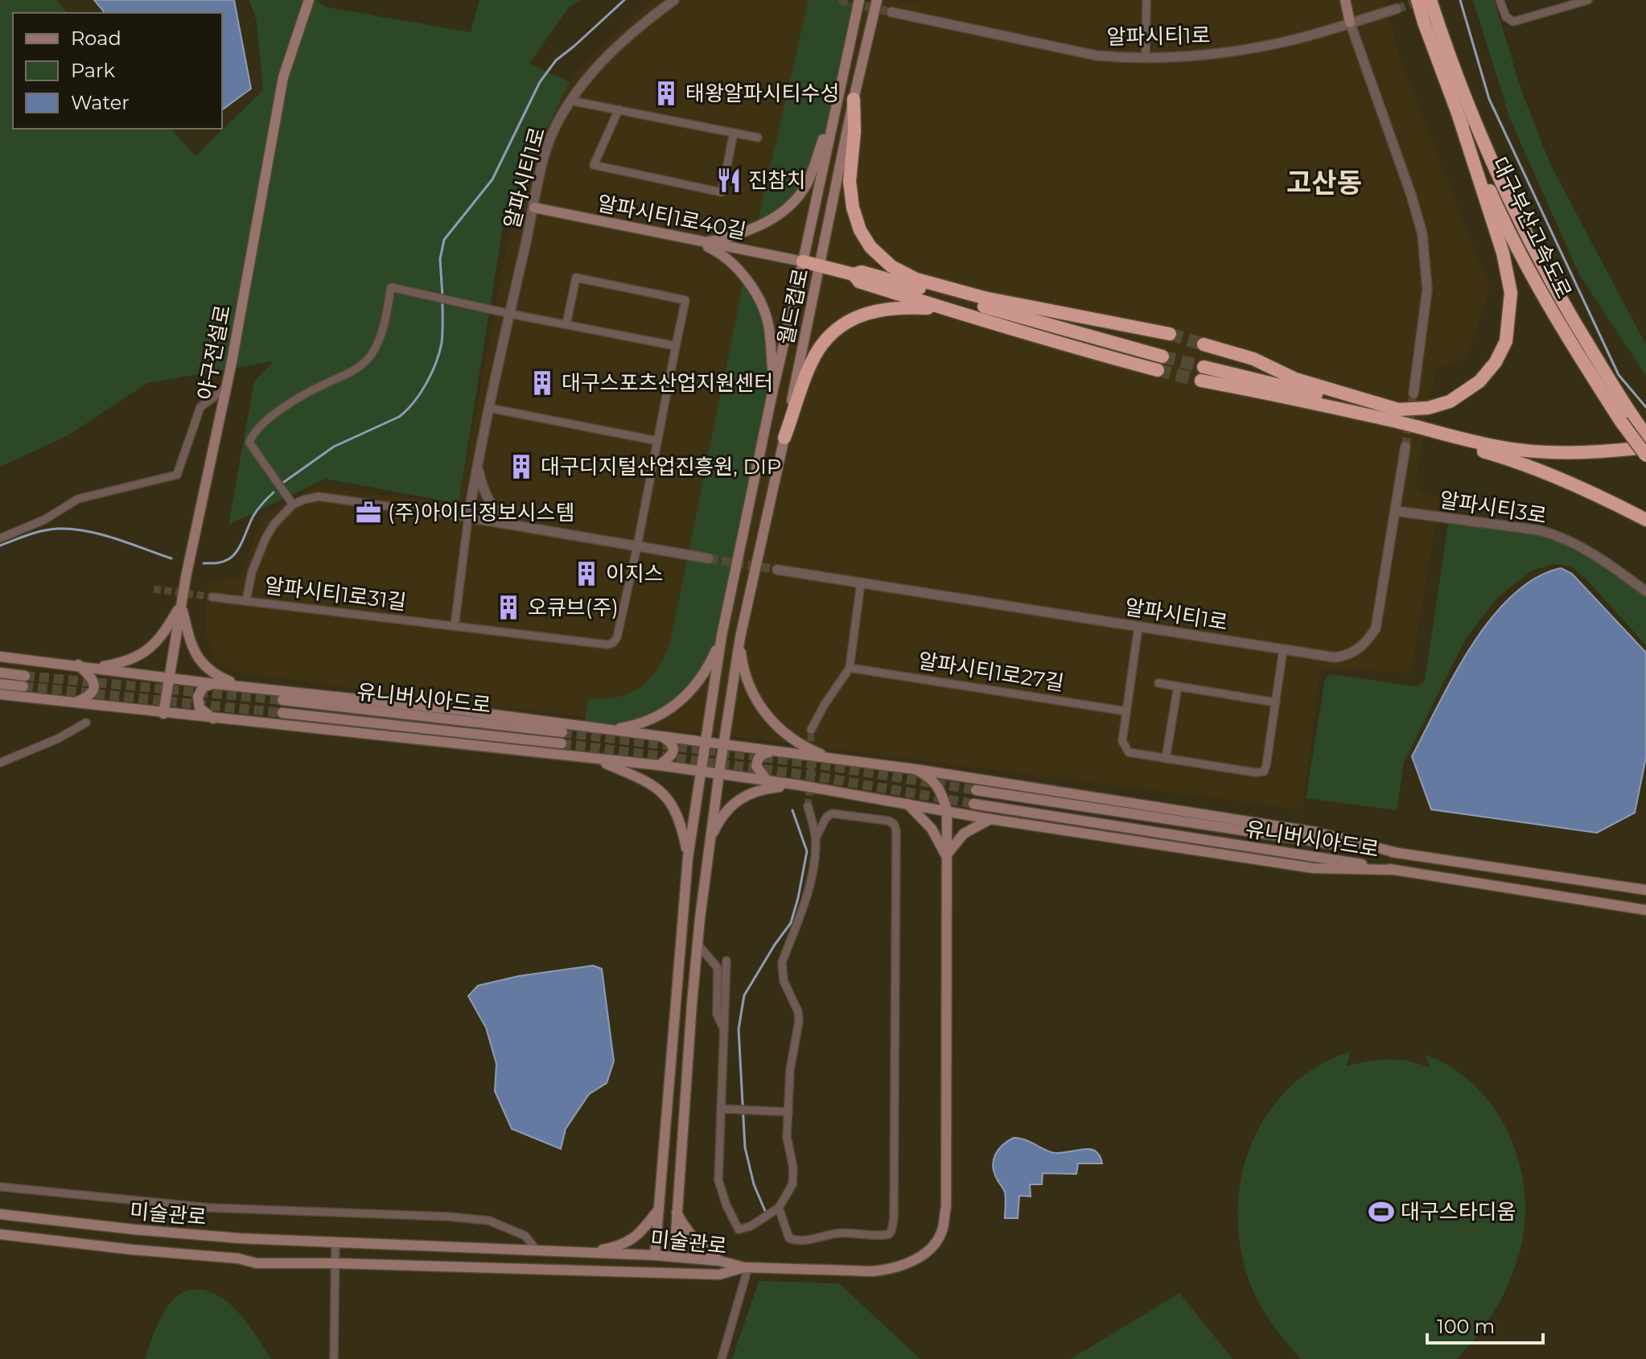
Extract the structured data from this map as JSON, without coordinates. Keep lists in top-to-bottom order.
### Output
{
  "streets": {
    "highway": ["대구부산고속도로"],
    "main road": [
      "알파시티1로40길",
      "월드컵로",
      "야구전설로",
      "유니버시아드로",
      "미술관로"
    ],
    "street": [
      "알파시티1로",
      "알파시티3로",
      "알파시티1로31길",
      "알파시티1로27길"
    ]
  },
  "crossings": [
    ["알파시티1로", "알파시티1로40길"],
    ["알파시티1로", "알파시티3로"],
    ["알파시티1로40길", "월드컵로"],
    ["월드컵로", "미술관로"]
  ],
  "districts": ["고산동"],
  "places": {
    "building": [
      "태왕알파시티수성",
      "대구스포츠산업지원센터",
      "대구디지털산업진흥원, DIP",
      "이지스",
      "오큐브(주)"
    ],
    "restaurant": ["진참치"],
    "office": ["(주)아이디정보시스템"],
    "sports": ["대구스타디움"]
  },
  "legend": ["Road", "Park", "Water"],
  "scale_bar": "100 m"
}
